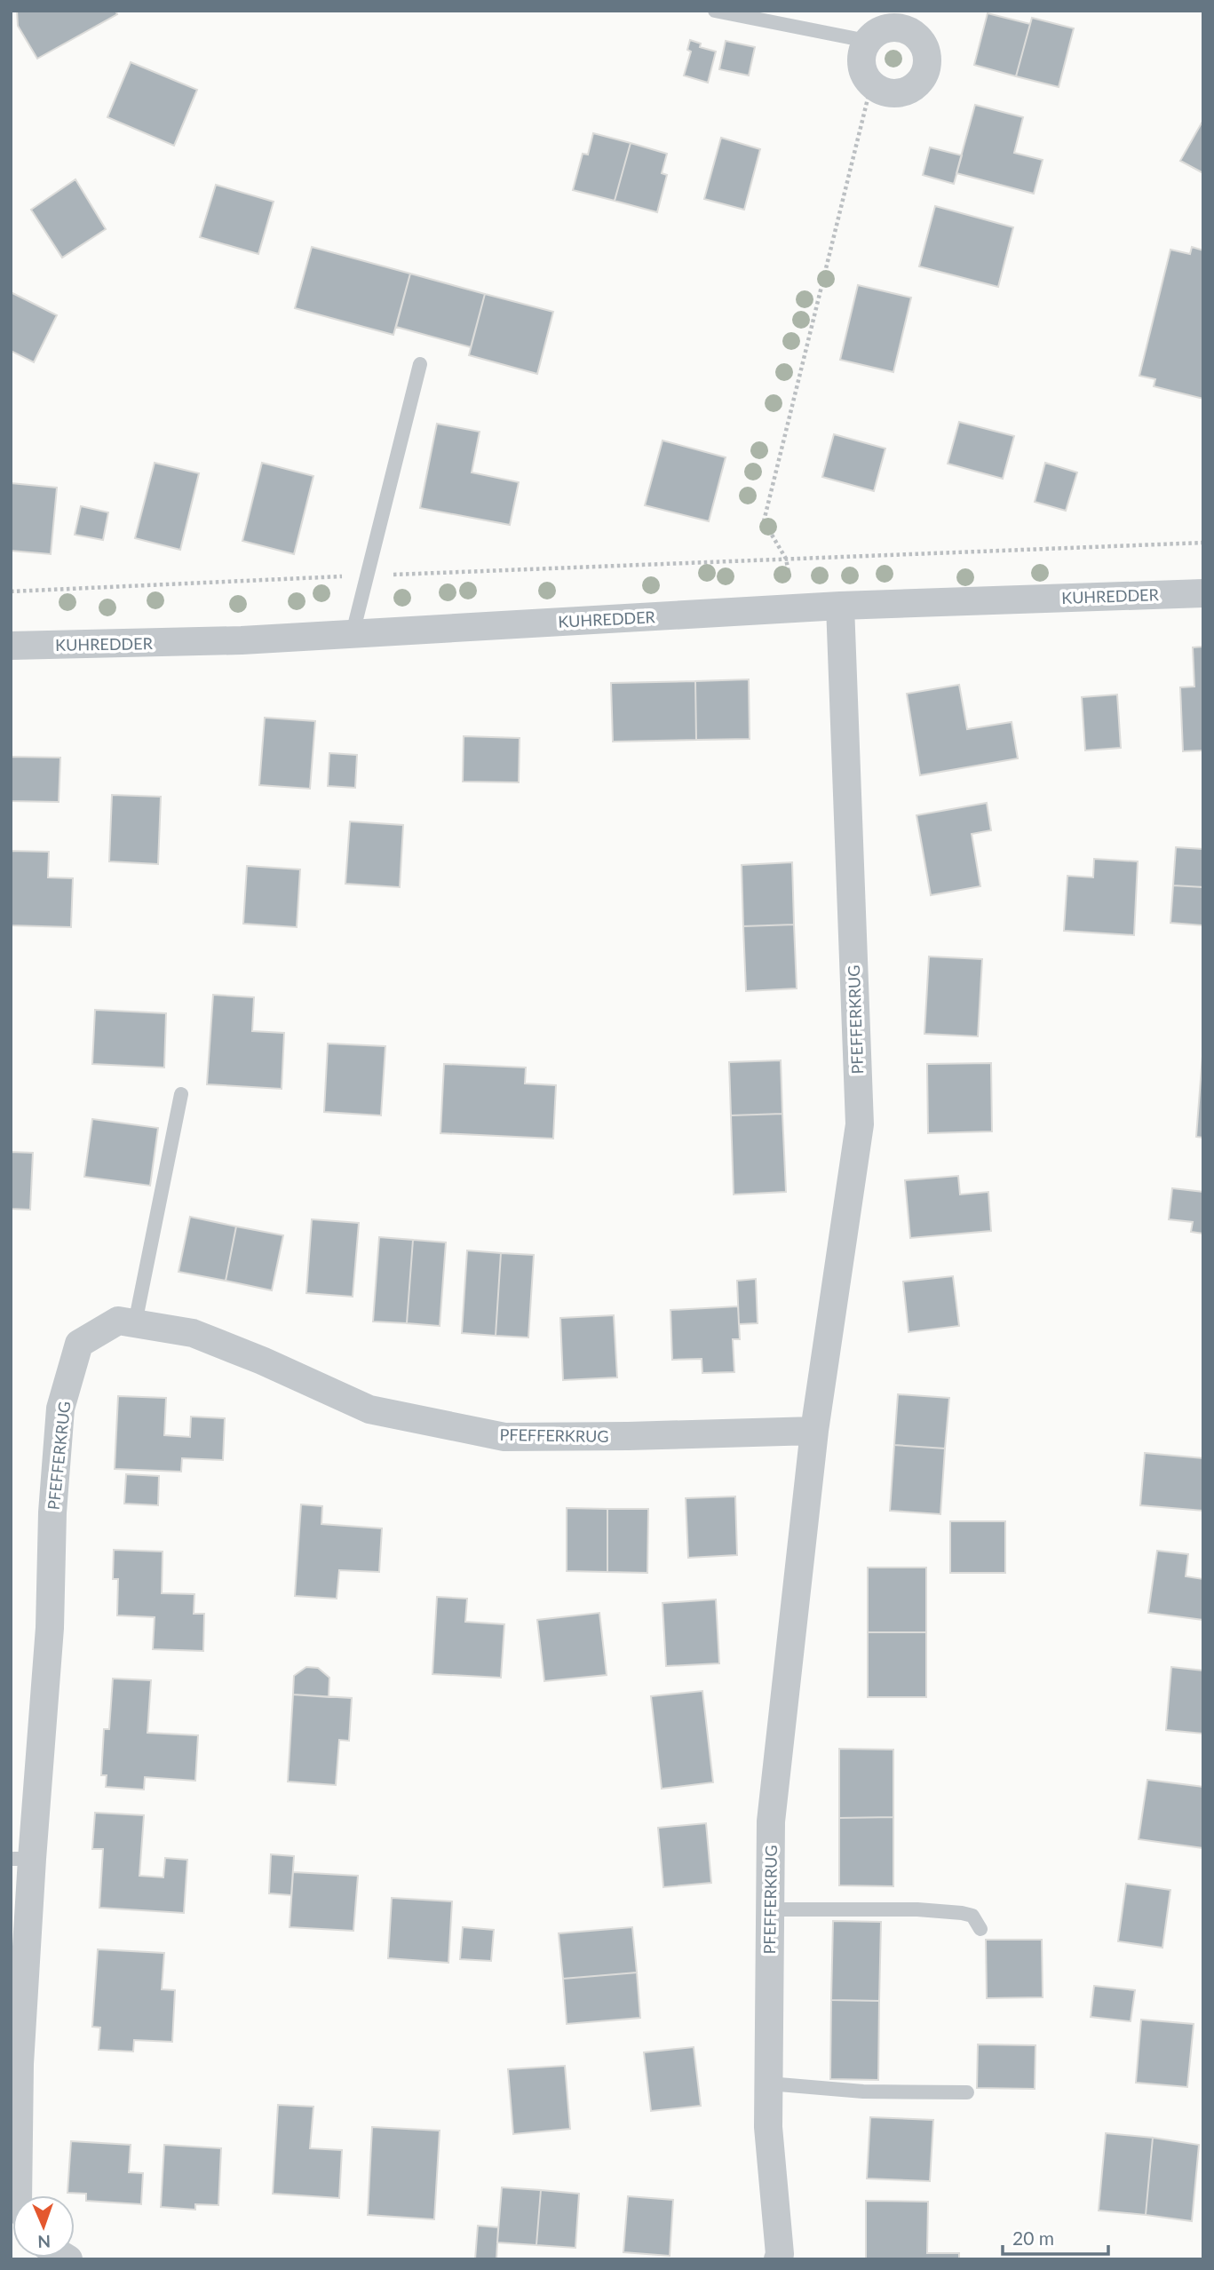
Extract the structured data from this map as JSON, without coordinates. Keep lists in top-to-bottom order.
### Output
{
  "streets": {
    "street": ["KUHREDDER", "PFEFFERKRUG"]
  },
  "crossings": [
    ["KUHREDDER", "PFEFFERKRUG"]
  ],
  "scale_bar": "20 m",
  "north": "bottom"
}
